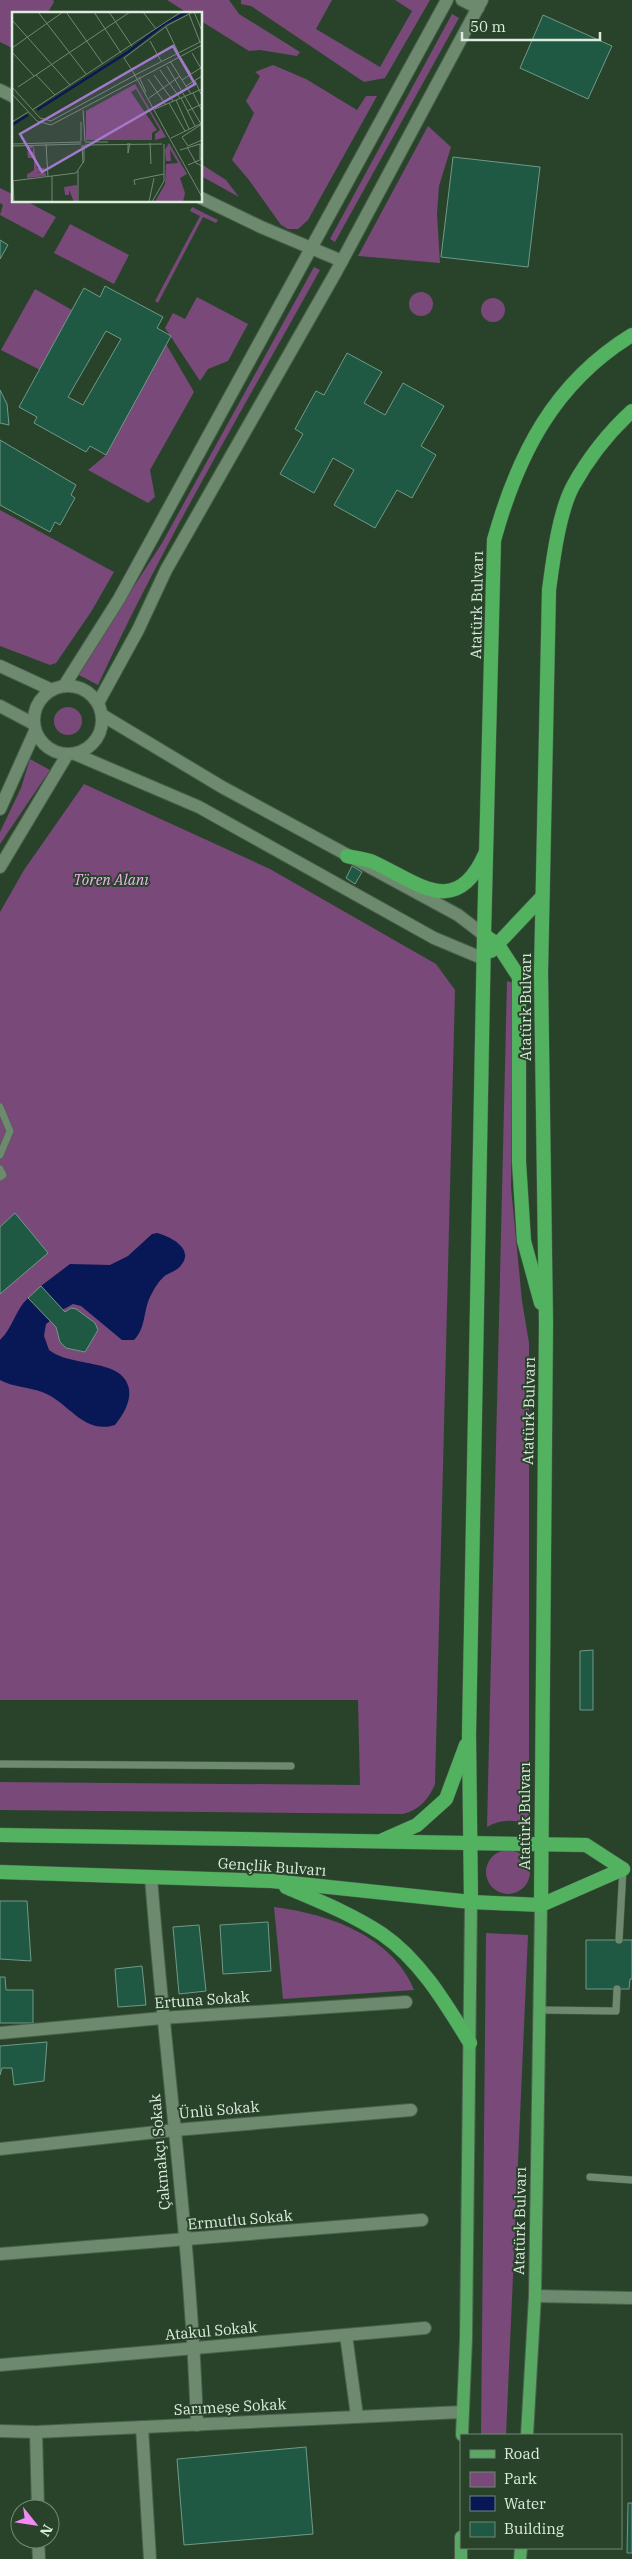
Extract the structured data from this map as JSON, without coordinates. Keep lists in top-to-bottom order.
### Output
{
  "streets": {
    "highway": ["Atatürk Bulvarı", "Gençlik Bulvarı"],
    "street": [
      "Ertuna Sokak",
      "Ünlü Sokak",
      "Çakmakçı Sokak",
      "Ermutlu Sokak",
      "Atakul Sokak",
      "Sarımeşe Sokak"
    ]
  },
  "crossings": [
    ["Atatürk Bulvarı", "Gençlik Bulvarı"],
    ["Gençlik Bulvarı", "Çakmakçı Sokak"],
    ["Ertuna Sokak", "Çakmakçı Sokak"],
    ["Ünlü Sokak", "Çakmakçı Sokak"],
    ["Çakmakçı Sokak", "Ermutlu Sokak"],
    ["Çakmakçı Sokak", "Atakul Sokak"],
    ["Çakmakçı Sokak", "Sarımeşe Sokak"]
  ],
  "parks": ["Tören Alanı"],
  "legend": [
    "Road",
    "Park",
    "Water",
    "Building"
  ],
  "scale_bar": "50 m",
  "north": "bottom right"
}
